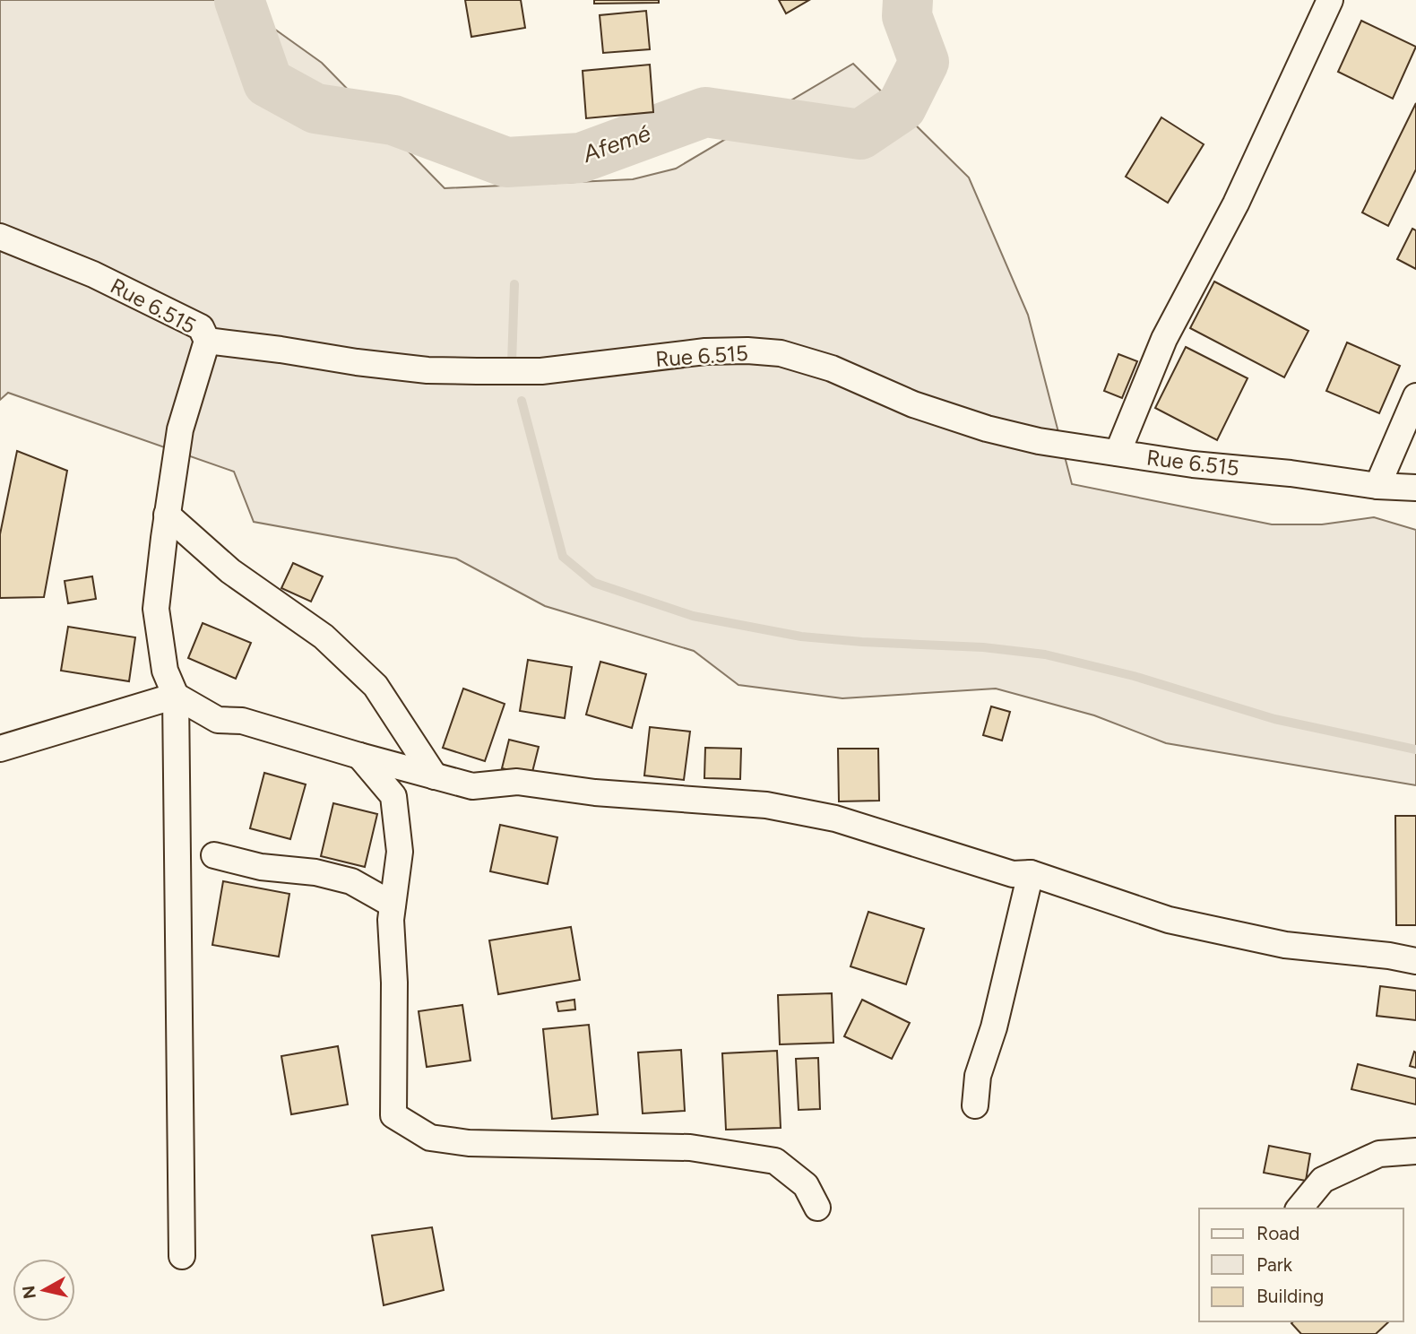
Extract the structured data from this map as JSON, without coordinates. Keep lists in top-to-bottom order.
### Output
{
  "streets": {
    "street": ["Rue 6.515"]
  },
  "water": ["Afemé"],
  "legend": ["Road", "Park", "Building"],
  "north": "left"
}
